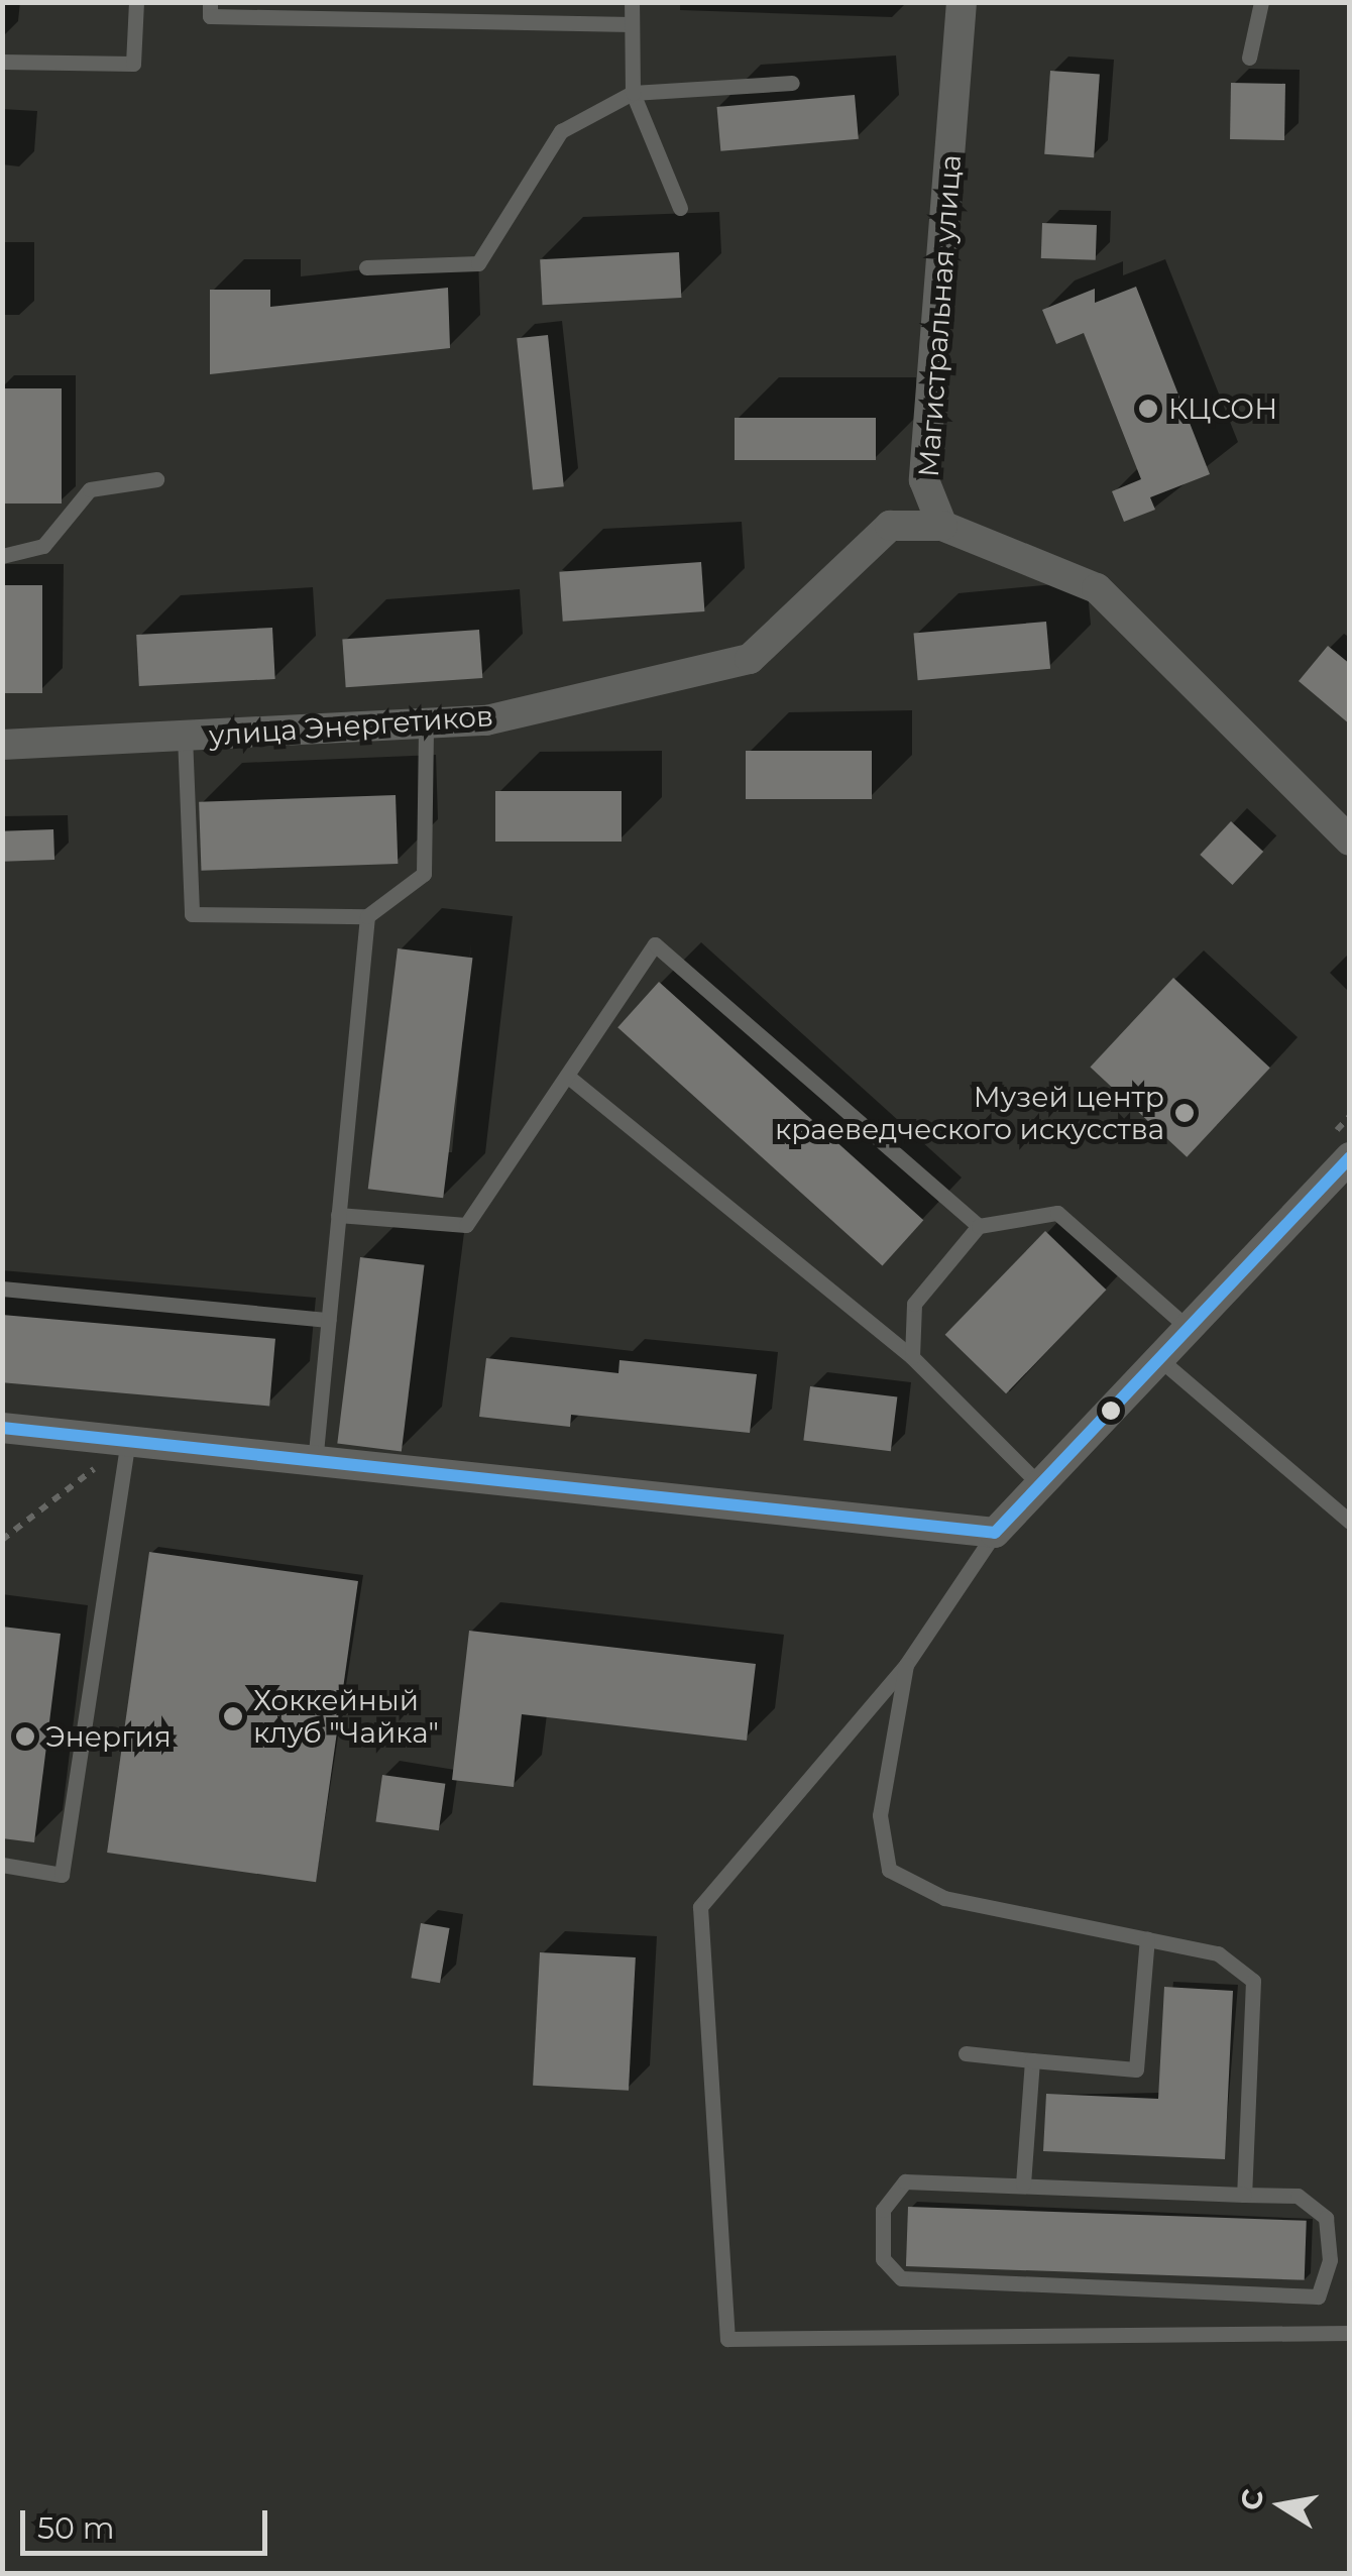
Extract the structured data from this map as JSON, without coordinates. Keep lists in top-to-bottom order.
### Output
{
  "streets": {
    "street": ["Магистральная улица", "улица Энергетиков"]
  },
  "crossings": [
    ["Магистральная улица", "улица Энергетиков"]
  ],
  "places": [
    "КЦСОН",
    "Музей центр краеведческого искусства",
    "Хоккейный клуб \"Чайка\"",
    "Энергия"
  ],
  "scale_bar": "50 m",
  "north": "left"
}
